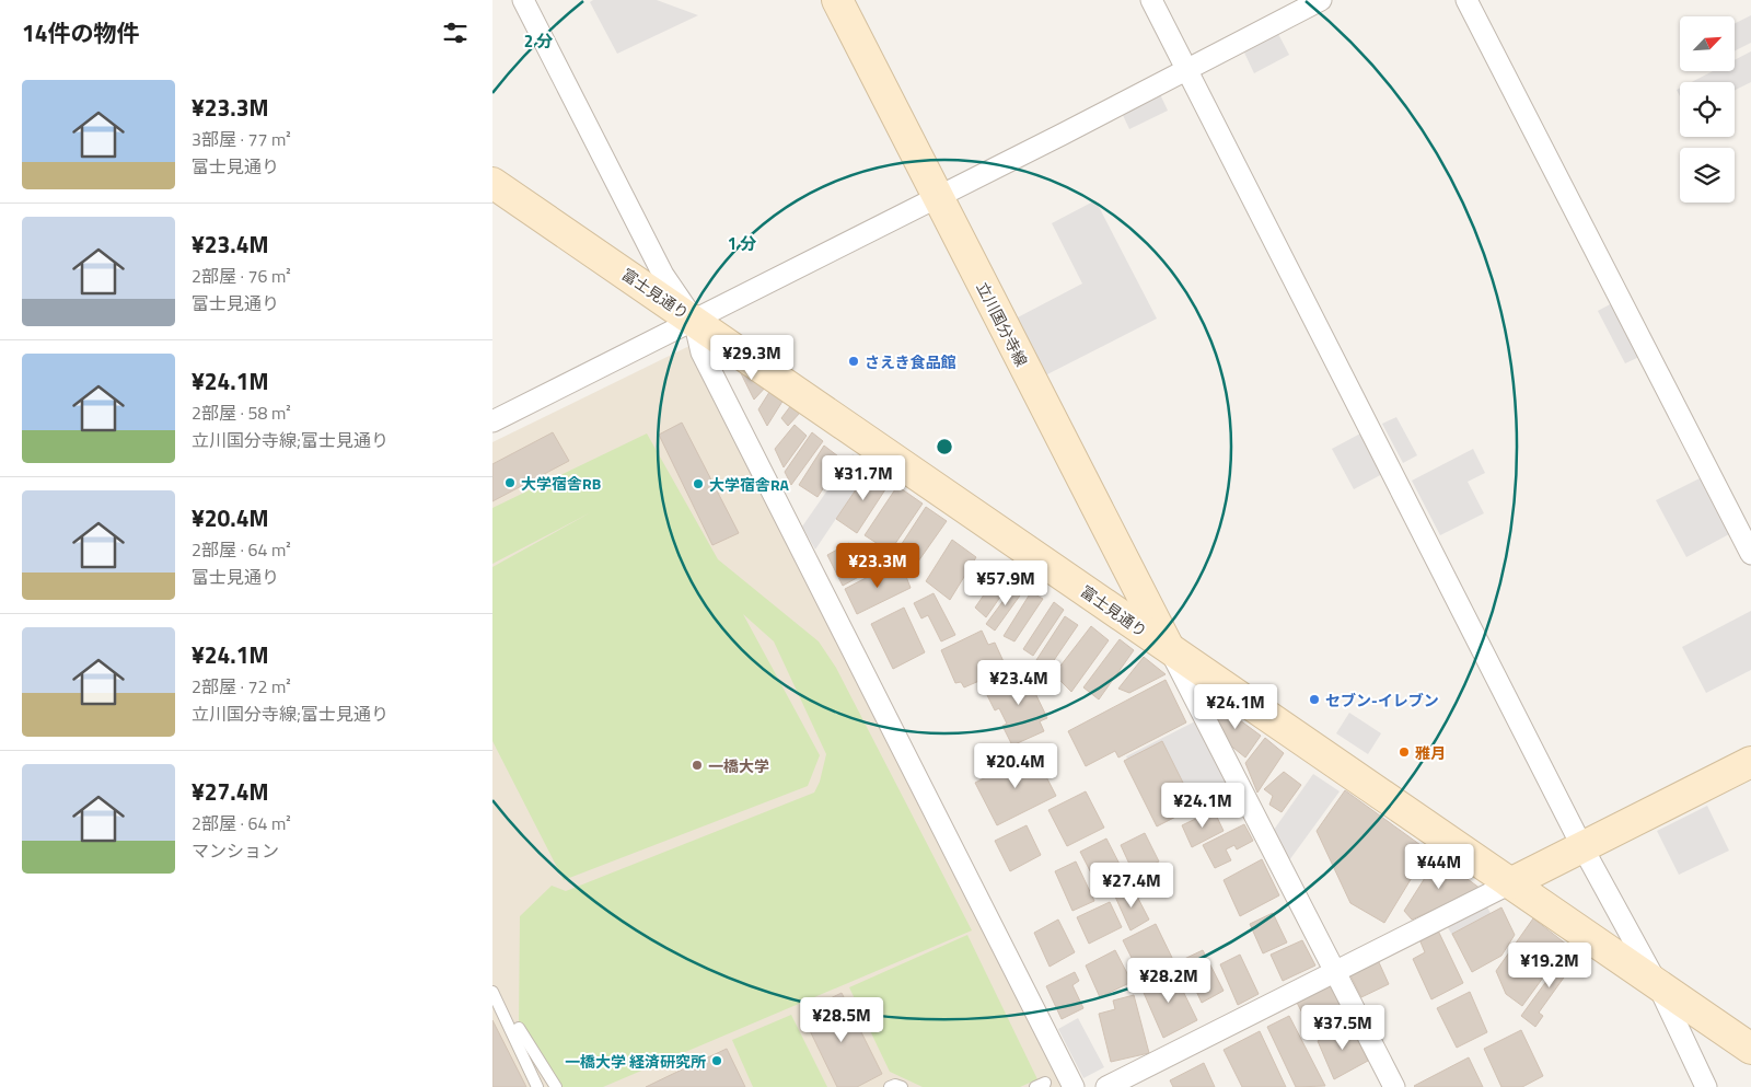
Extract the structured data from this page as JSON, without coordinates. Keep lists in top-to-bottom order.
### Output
{
  "streets": {
    "main road": ["富士見通り", "立川国分寺線"]
  },
  "crossings": [
    ["富士見通り", "立川国分寺線"]
  ],
  "places": [
    "さえき食品館",
    "大学宿舎RB",
    "大学宿舎RA",
    "セブン-イレブン",
    "雅月",
    "一橋大学",
    "一橋大学 経済研究所"
  ],
  "north": "top right",
  "page": {
    "heading": "14件の物件",
    "list": [
      {
        "name": "¥23.3M",
        "note": "3部屋 · 77 m² · 富士見通り"
      },
      {
        "name": "¥23.4M",
        "note": "2部屋 · 76 m² · 富士見通り"
      },
      {
        "name": "¥24.1M",
        "note": "2部屋 · 58 m² · 立川国分寺線;富士見通り"
      },
      {
        "name": "¥20.4M",
        "note": "2部屋 · 64 m² · 富士見通り"
      },
      {
        "name": "¥24.1M",
        "note": "2部屋 · 72 m² · 立川国分寺線;富士見通り"
      },
      {
        "name": "¥27.4M",
        "note": "2部屋 · 64 m² · マンション"
      }
    ],
    "price": [
      "¥29.3M",
      "¥31.7M",
      "¥23.3M",
      "¥57.9M",
      "¥23.4M",
      "¥24.1M",
      "¥20.4M",
      "¥24.1M",
      "¥44M",
      "¥27.4M",
      "¥19.2M",
      "¥28.2M",
      "¥28.5M",
      "¥37.5M"
    ]
  },
  "rings": ["2 分", "1 分"]
}
